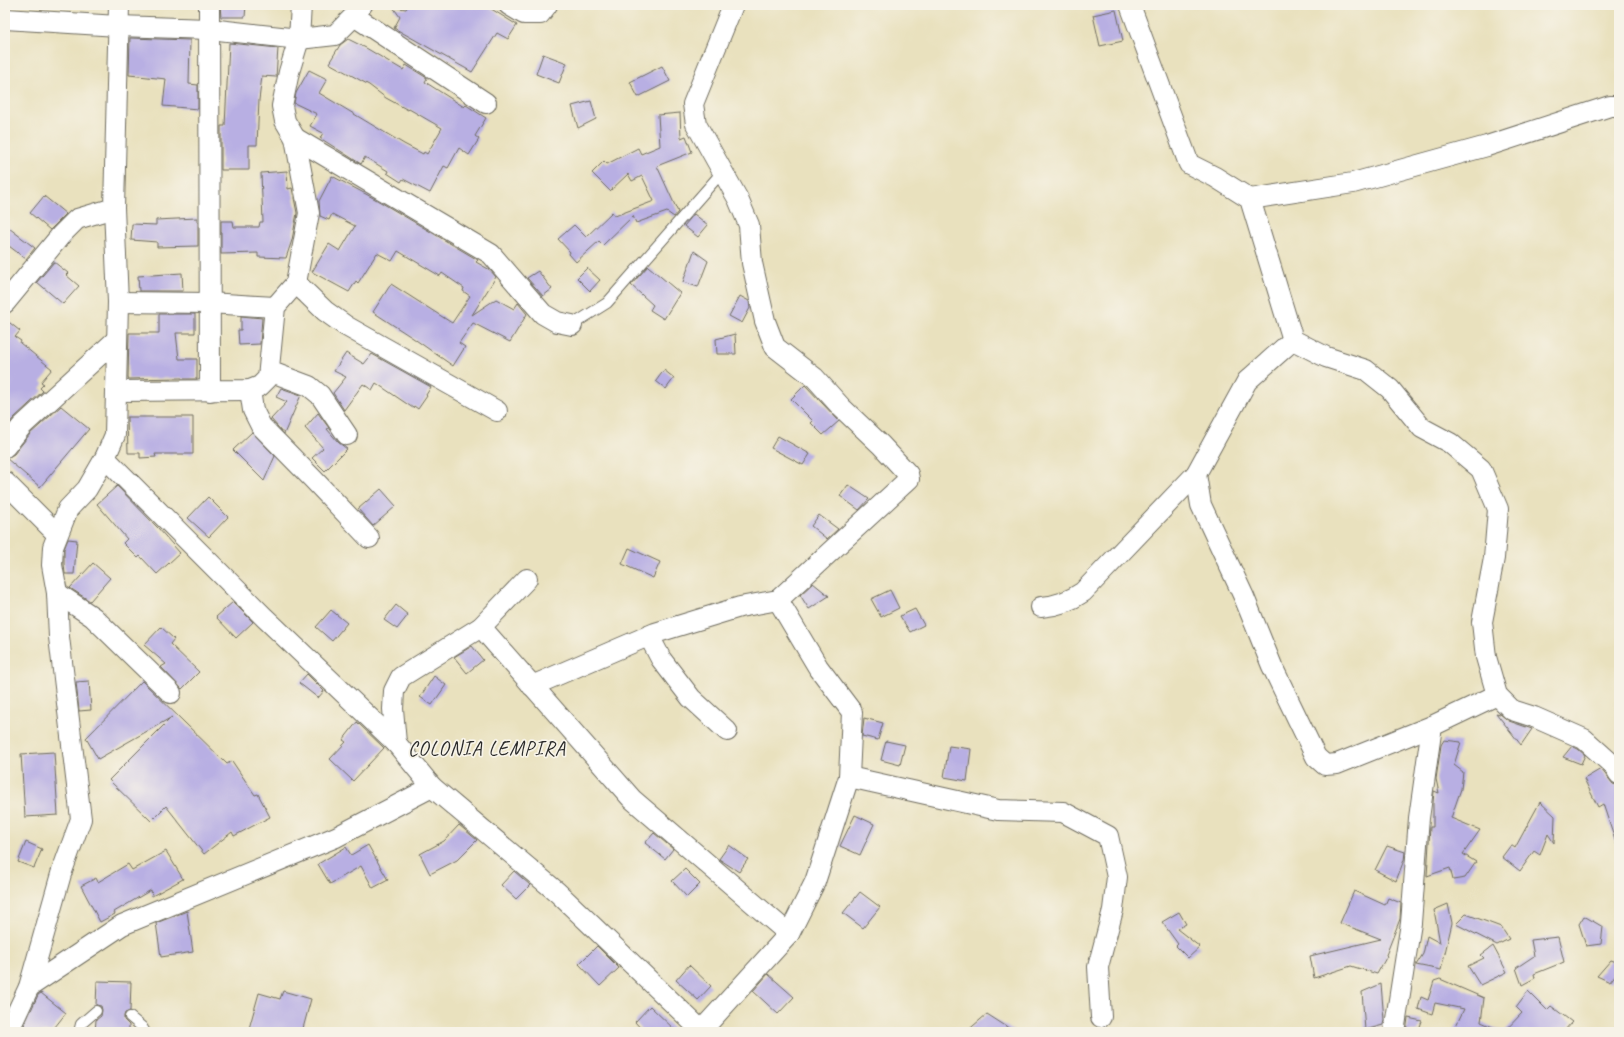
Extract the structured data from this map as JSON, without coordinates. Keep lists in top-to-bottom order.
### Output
{
  "districts": ["COLONIA LEMPIRA"]
}
